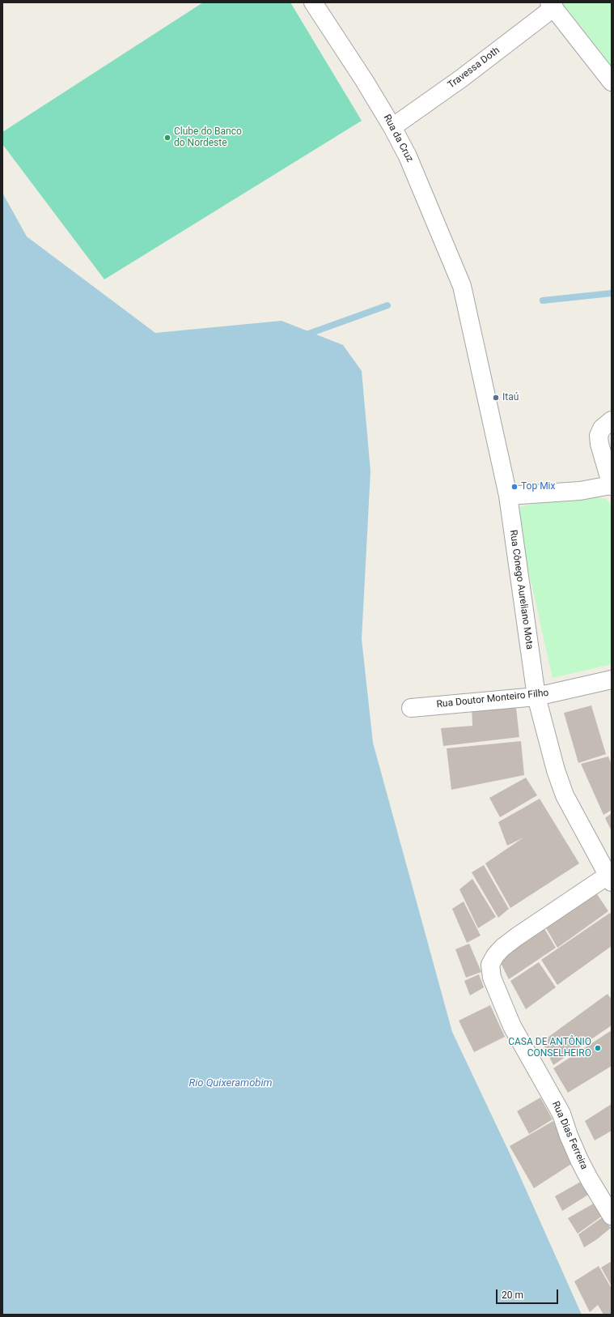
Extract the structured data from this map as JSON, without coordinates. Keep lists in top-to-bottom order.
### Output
{
  "streets": {
    "street": [
      "Travessa Doth",
      "Rua da Cruz",
      "Rua Cônego Aureliano Mota",
      "Rua Doutor Monteiro Filho",
      "Rua Dias Ferreira"
    ]
  },
  "crossings": [
    ["Travessa Doth", "Rua da Cruz"],
    ["Rua da Cruz", "Rua Cônego Aureliano Mota"],
    ["Rua Cônego Aureliano Mota", "Rua Doutor Monteiro Filho"],
    ["Rua Cônego Aureliano Mota", "Rua Dias Ferreira"]
  ],
  "water": ["Rio Quixeramobim"],
  "places": [
    "Clube do Banco do Nordeste",
    "Itaú",
    "Top Mix",
    "CASA DE ANTÔNIO CONSELHEIRO"
  ],
  "scale_bar": "20 m"
}
